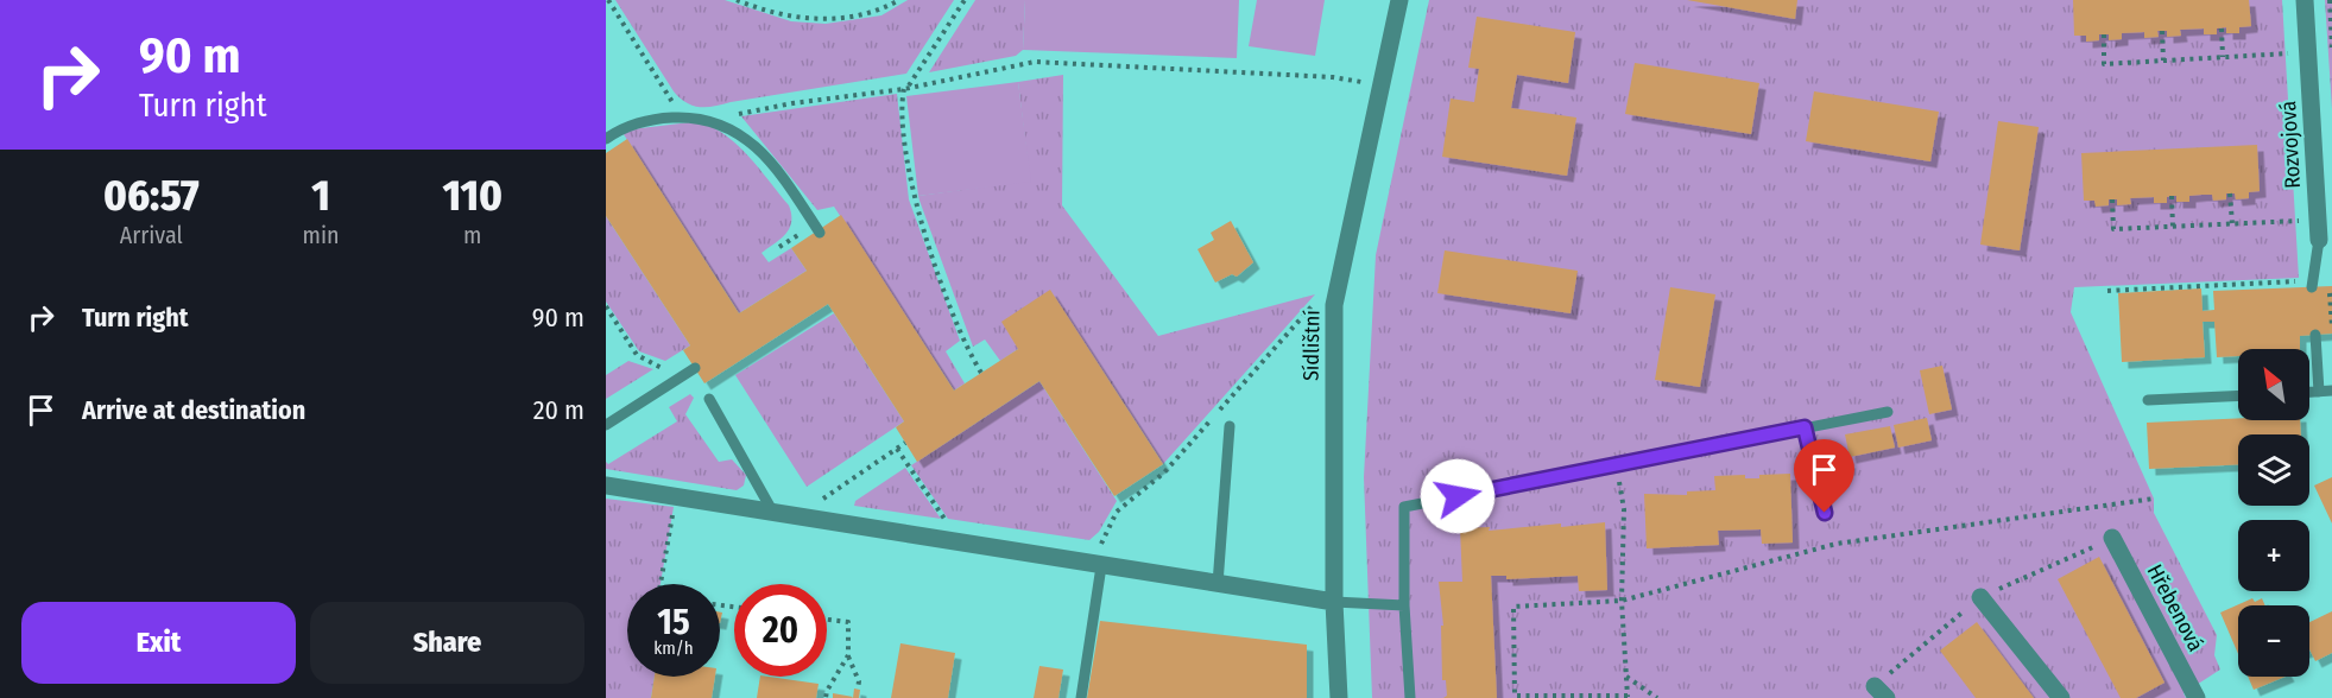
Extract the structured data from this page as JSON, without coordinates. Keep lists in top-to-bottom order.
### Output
{
  "streets": {
    "street": ["Rozvojová", "Sídlištní", "Hřebenová"]
  },
  "north": "top left",
  "page": {
    "turn": ["90 m", "Turn right"],
    "eta": [
      "06:57",
      "Arrival",
      "1",
      "min",
      "110",
      "m"
    ],
    "list": [
      {
        "name": "Turn right",
        "value": "90 m"
      },
      {
        "name": "Arrive at destination",
        "value": "20 m"
      }
    ],
    "map_buttons": ["+", "−"],
    "speed": "15 km/h",
    "limit": "20",
    "buttons": ["Exit", "Share"]
  }
}
